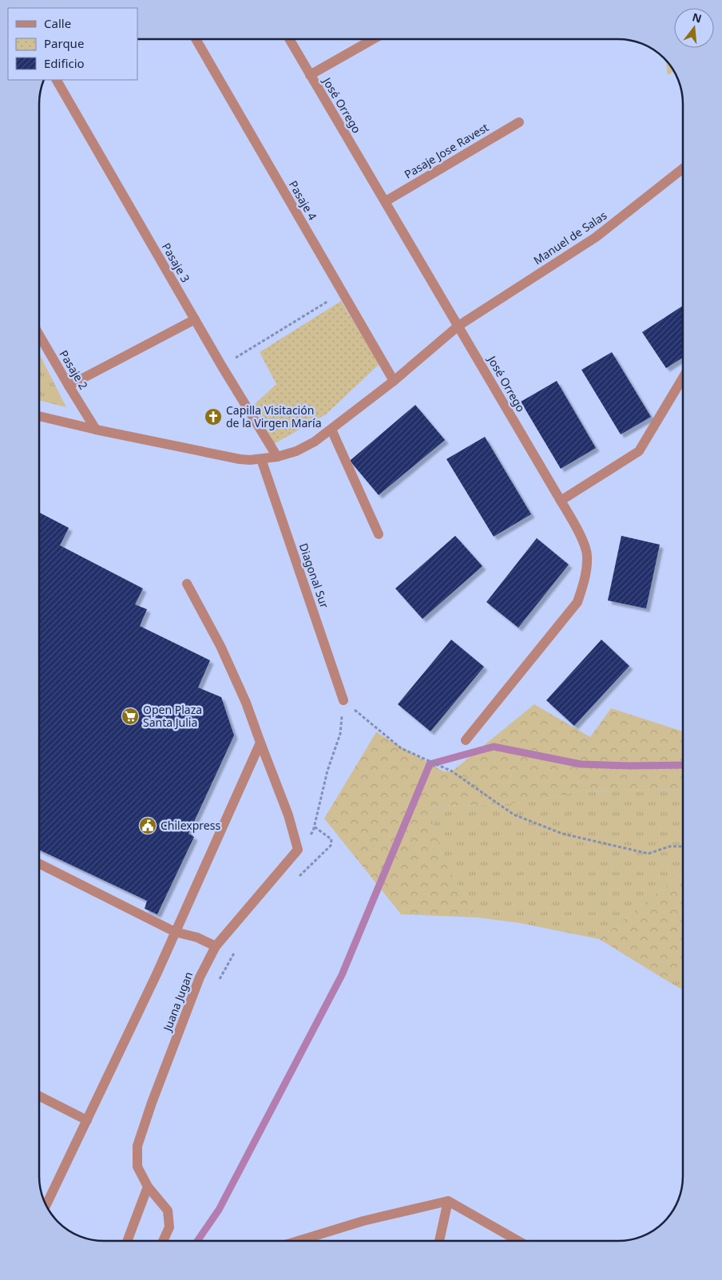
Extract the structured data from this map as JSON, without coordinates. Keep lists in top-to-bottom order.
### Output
{
  "streets": {
    "street": [
      "José Orrego",
      "Pasaje Jose Ravest",
      "Pasaje 4",
      "Manuel de Salas",
      "Pasaje 3",
      "Pasaje 2",
      "Diagonal Sur",
      "Juana Jugan"
    ]
  },
  "crossings": [
    ["José Orrego", "Pasaje Jose Ravest"],
    ["José Orrego", "Manuel de Salas"]
  ],
  "places": {
    "church": ["Capilla Visitación de la Virgen María"],
    "supermarket": ["Open Plaza Santa Julia"],
    "public building": ["Chilexpress"]
  },
  "legend": ["Calle", "Parque", "Edificio"],
  "north": "top"
}
